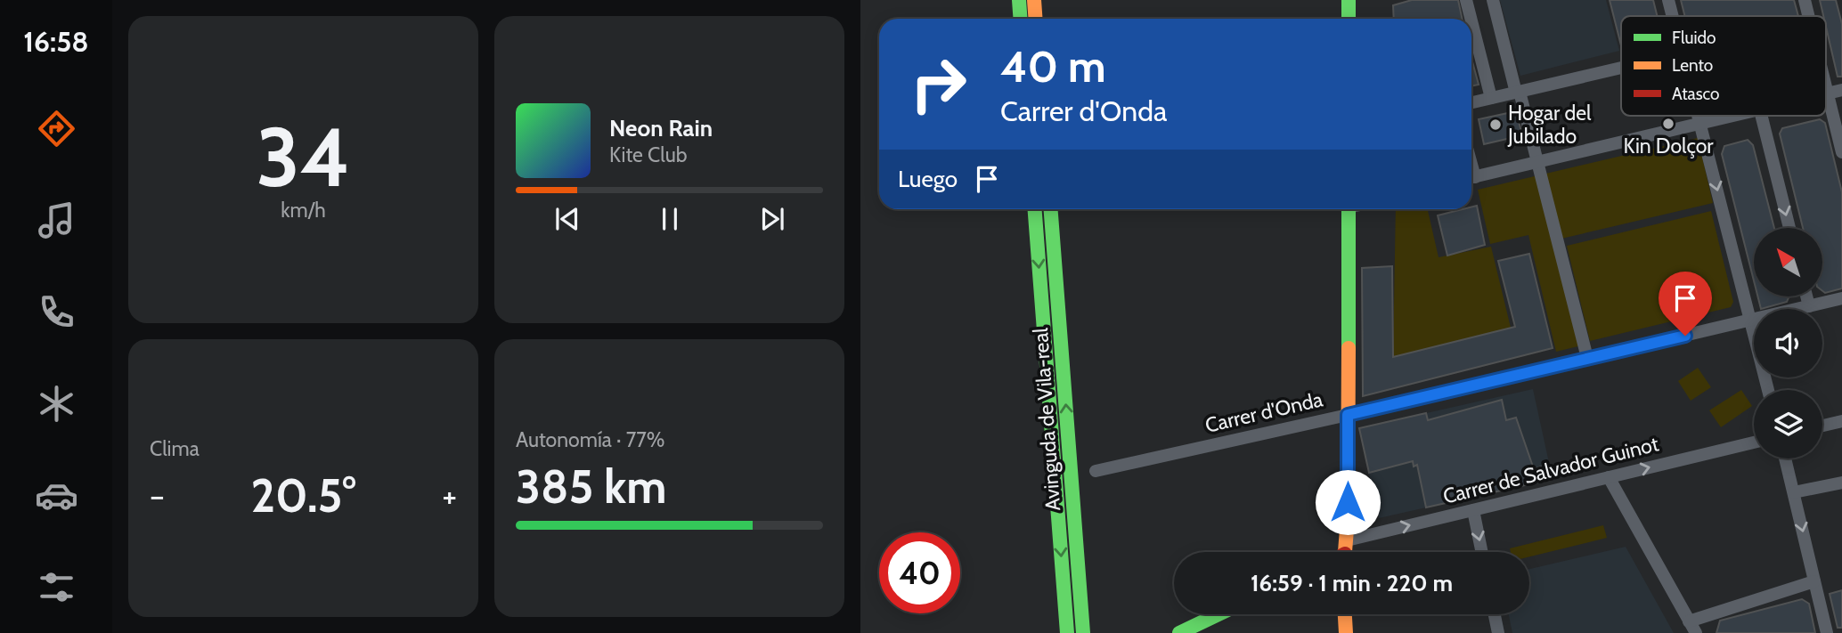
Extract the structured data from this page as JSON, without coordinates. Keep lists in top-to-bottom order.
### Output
{
  "streets": {
    "main road": ["Avinguda de Vila-real"],
    "street": ["Carrer d'Onda", "Carrer de Salvador Guinot"]
  },
  "one_way": ["Carrer de Salvador Guinot"],
  "places": ["Kin Dolçor", "Hogar del Jubilado"],
  "legend": ["Fluido", "Lento", "Atasco"],
  "north": "top left",
  "page": {
    "tabs": "16:58",
    "tile": [
      ["34", "km/h"],
      "Clima",
      ["Autonomía · 77%", "385 km"]
    ],
    "turn": ["40 m", "Carrer d'Onda"],
    "song": ["Neon Rain", "Kite Club"],
    "then": "Luego",
    "heat": ["−", "20.5°", "+"],
    "limit": "40",
    "trip": "16:59 · 1 min · 220 m"
  }
}
